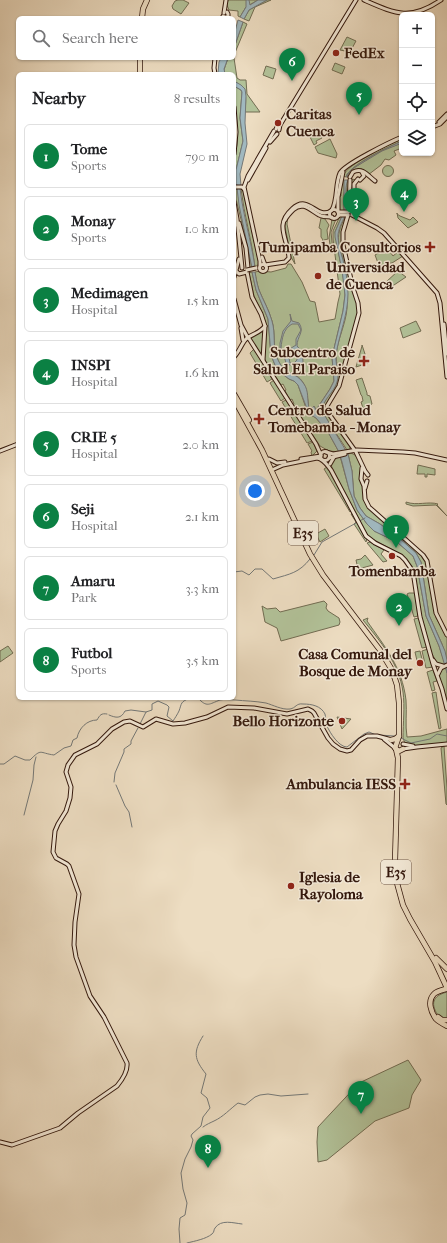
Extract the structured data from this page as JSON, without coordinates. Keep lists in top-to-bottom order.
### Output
{
  "streets": {
    "highway": ["E35"]
  },
  "places": {
    "other": [
      "FedEx",
      "Caritas Cuenca",
      "Universidad de Cuenca",
      "Tomenbamba",
      "Casa Comunal del Bosque de Monay",
      "Bello Horizonte",
      "Iglesia de Rayoloma"
    ],
    "health": [
      "Tumipamba Consultorios",
      "Subcentro de Salud El Paraiso",
      "Centro de Salud Tomebamba - Monay",
      "Ambulancia IESS"
    ]
  },
  "page": {
    "map_buttons": ["+", "−"],
    "search": "Search here",
    "pins": [
      "6",
      "5",
      "4",
      "3",
      "1",
      "2",
      "7",
      "8"
    ],
    "heading": ["Nearby", "8 results"],
    "list": [
      {
        "mark": "1",
        "name": "Tome",
        "note": "Sports",
        "value": "790 m"
      },
      {
        "mark": "2",
        "name": "Monay",
        "note": "Sports",
        "value": "1.0 km"
      },
      {
        "mark": "3",
        "name": "Medimagen",
        "note": "Hospital",
        "value": "1.5 km"
      },
      {
        "mark": "4",
        "name": "INSPI",
        "note": "Hospital",
        "value": "1.6 km"
      },
      {
        "mark": "5",
        "name": "CRIE 5",
        "note": "Hospital",
        "value": "2.0 km"
      },
      {
        "mark": "6",
        "name": "Seji",
        "note": "Hospital",
        "value": "2.1 km"
      },
      {
        "mark": "7",
        "name": "Amaru",
        "note": "Park",
        "value": "3.3 km"
      },
      {
        "mark": "8",
        "name": "Futbol",
        "note": "Sports",
        "value": "3.5 km"
      }
    ]
  }
}
